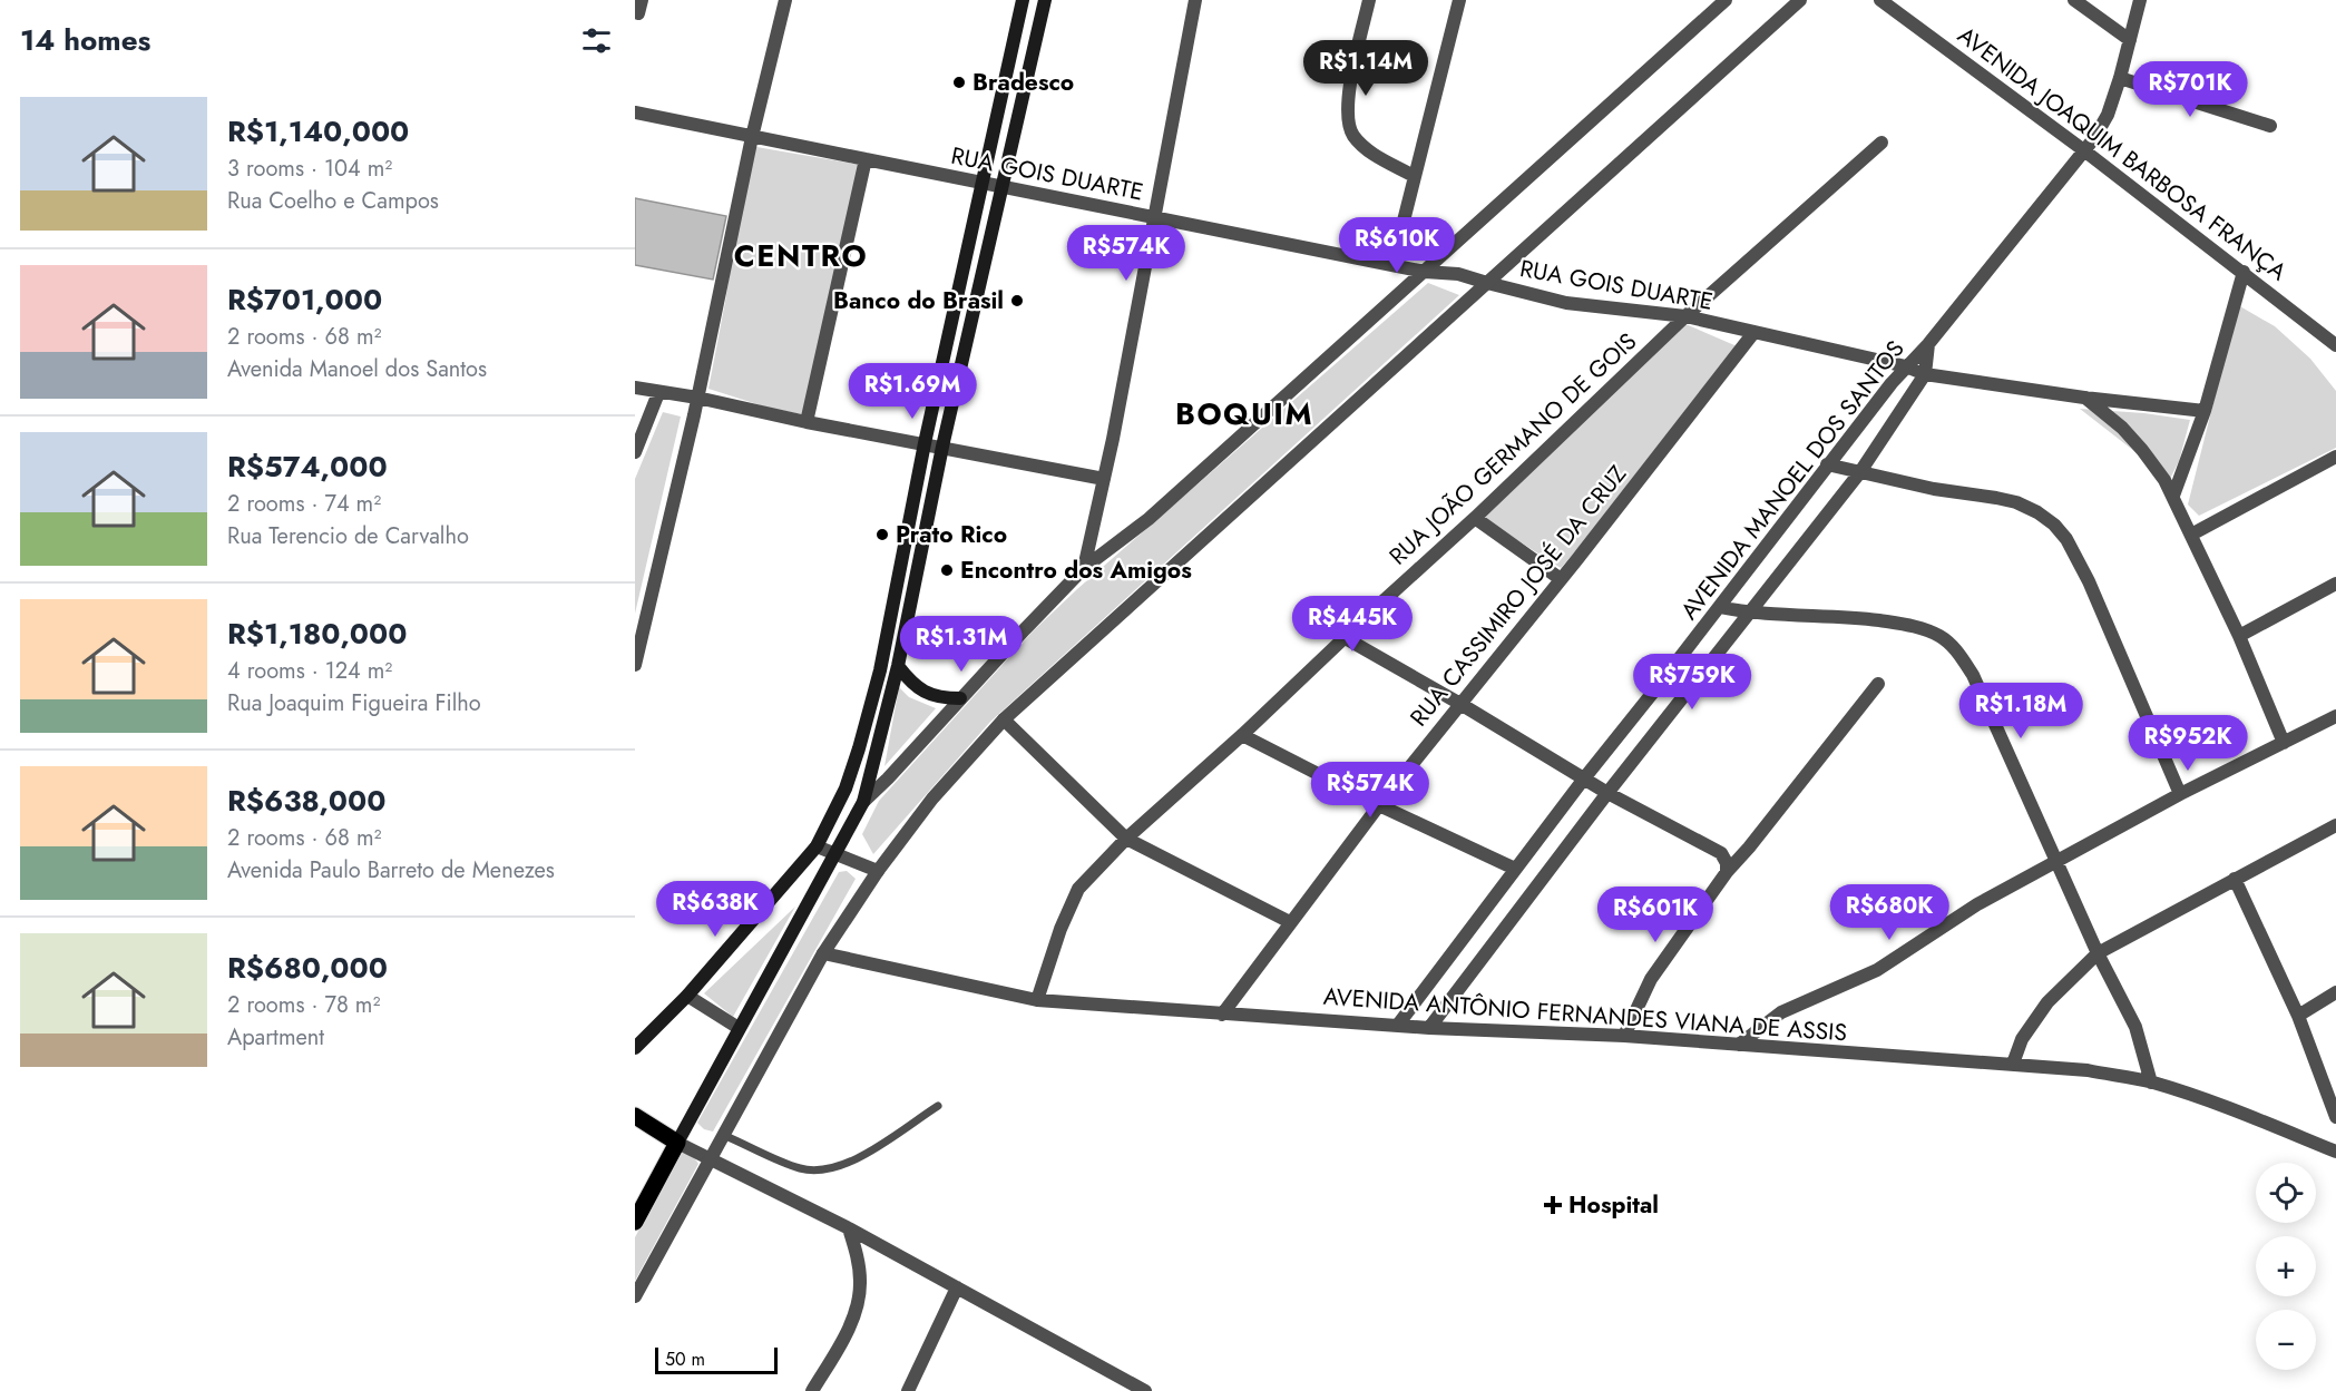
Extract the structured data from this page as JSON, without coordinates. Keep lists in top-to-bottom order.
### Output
{
  "streets": {
    "street": [
      "AVENIDA JOAQUIM BARBOSA FRANÇA",
      "RUA GOIS DUARTE",
      "RUA JOÃO GERMANO DE GOIS",
      "AVENIDA MANOEL DOS SANTOS",
      "RUA CASSIMIRO JOSÉ DA CRUZ",
      "AVENIDA ANTÔNIO FERNANDES VIANA DE ASSIS"
    ]
  },
  "crossings": [
    ["AVENIDA JOAQUIM BARBOSA FRANÇA", "AVENIDA MANOEL DOS SANTOS"],
    ["RUA GOIS DUARTE", "RUA JOÃO GERMANO DE GOIS"],
    ["RUA GOIS DUARTE", "AVENIDA MANOEL DOS SANTOS"],
    ["RUA GOIS DUARTE", "RUA CASSIMIRO JOSÉ DA CRUZ"],
    ["RUA JOÃO GERMANO DE GOIS", "AVENIDA ANTÔNIO FERNANDES VIANA DE ASSIS"],
    ["AVENIDA MANOEL DOS SANTOS", "AVENIDA ANTÔNIO FERNANDES VIANA DE ASSIS"],
    ["RUA CASSIMIRO JOSÉ DA CRUZ", "AVENIDA ANTÔNIO FERNANDES VIANA DE ASSIS"]
  ],
  "districts": ["CENTRO", "BOQUIM"],
  "places": {
    "other": [
      "Bradesco",
      "Banco do Brasil",
      "Prato Rico",
      "Encontro dos Amigos"
    ],
    "health": ["Hospital"]
  },
  "scale_bar": "50 m",
  "page": {
    "heading": "14 homes",
    "price": [
      "R$1.14M",
      "R$701K",
      "R$610K",
      "R$574K",
      "R$1.69M",
      "R$445K",
      "R$1.31M",
      "R$759K",
      "R$1.18M",
      "R$952K",
      "R$574K",
      "R$638K",
      "R$680K",
      "R$601K"
    ],
    "list": [
      {
        "name": "R$1,140,000",
        "note": "3 rooms · 104 m² · Rua Coelho e Campos"
      },
      {
        "name": "R$701,000",
        "note": "2 rooms · 68 m² · Avenida Manoel dos Santos"
      },
      {
        "name": "R$574,000",
        "note": "2 rooms · 74 m² · Rua Terencio de Carvalho"
      },
      {
        "name": "R$1,180,000",
        "note": "4 rooms · 124 m² · Rua Joaquim Figueira Filho"
      },
      {
        "name": "R$638,000",
        "note": "2 rooms · 68 m² · Avenida Paulo Barreto de Menezes"
      },
      {
        "name": "R$680,000",
        "note": "2 rooms · 78 m² · Apartment"
      }
    ],
    "map_buttons": ["+", "−"],
    "scale": "50 m"
  }
}
